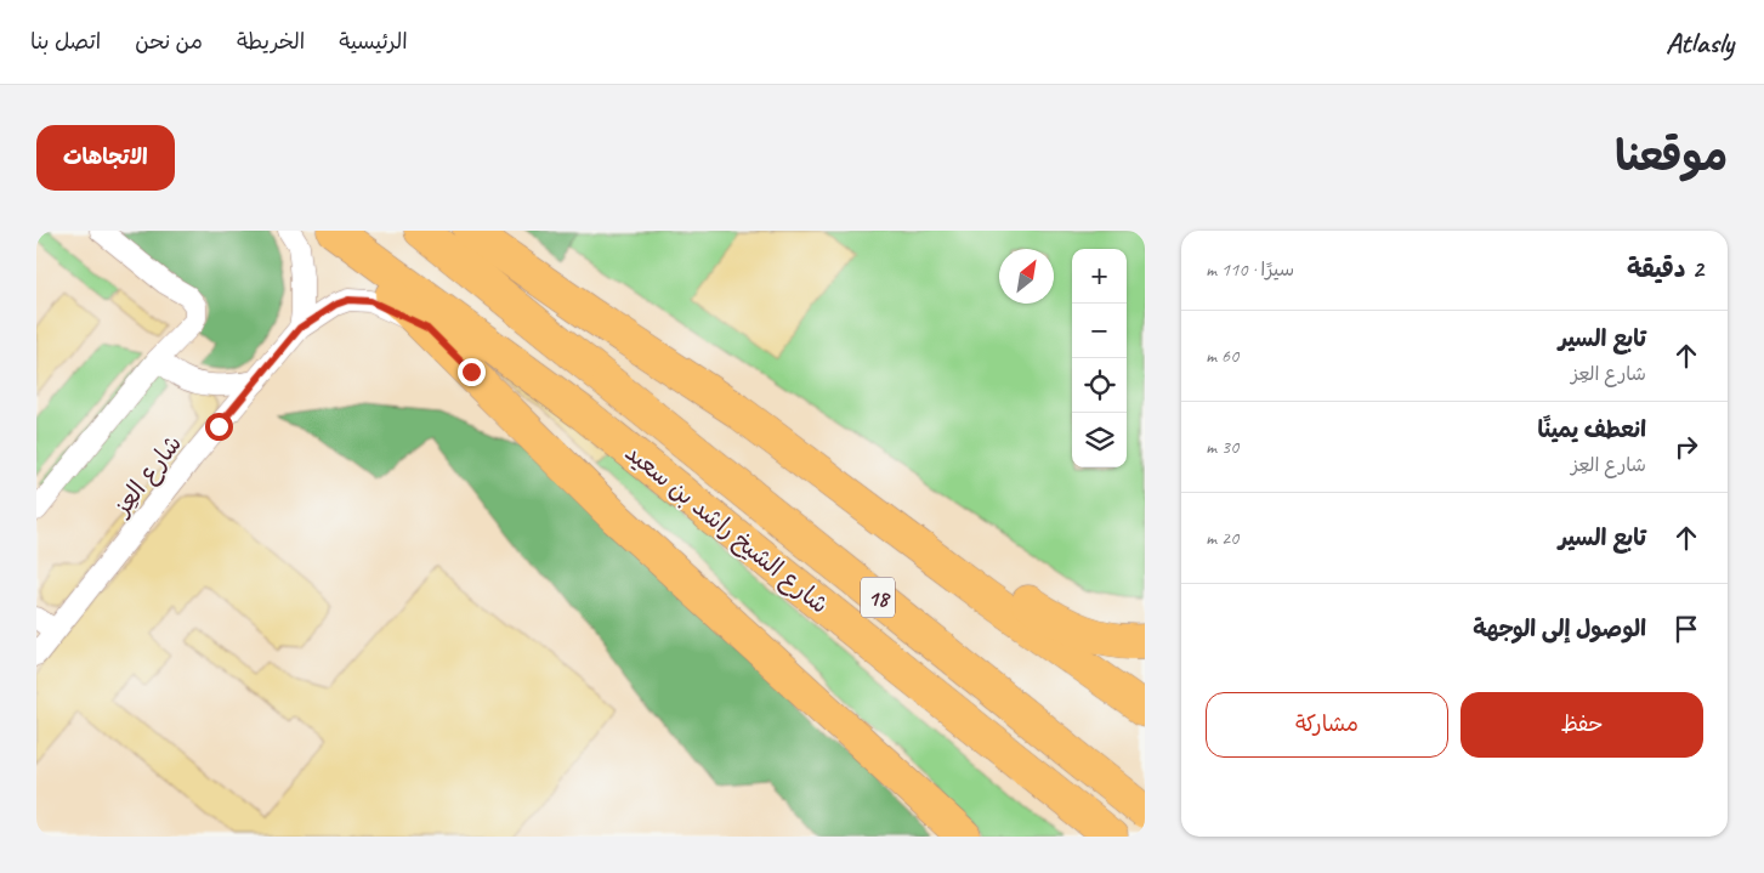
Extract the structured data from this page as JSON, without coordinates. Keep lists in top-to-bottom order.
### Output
{
  "streets": {
    "main road": ["شارع الشيخ راشد بن سعيد", "18"],
    "street": ["شارع العِز"]
  },
  "north": "top right",
  "page": {
    "header": "Atlasly",
    "nav": [
      "الرئيسية",
      "الخريطة",
      "من نحن",
      "اتصل بنا"
    ],
    "title": "موقعنا",
    "buttons": [
      "الاتجاهات",
      ["حفظ", "مشاركة"]
    ],
    "heading": ["2 دقيقة", "سيرًا · 110 m"],
    "map_buttons": ["+", "−"],
    "list": [
      ["تابع السير", "شارع العِز", "60 m"],
      ["انعطف يمينًا", "شارع العِز", "30 m"],
      ["تابع السير", "20 m"],
      "الوصول إلى الوجهة"
    ]
  }
}
